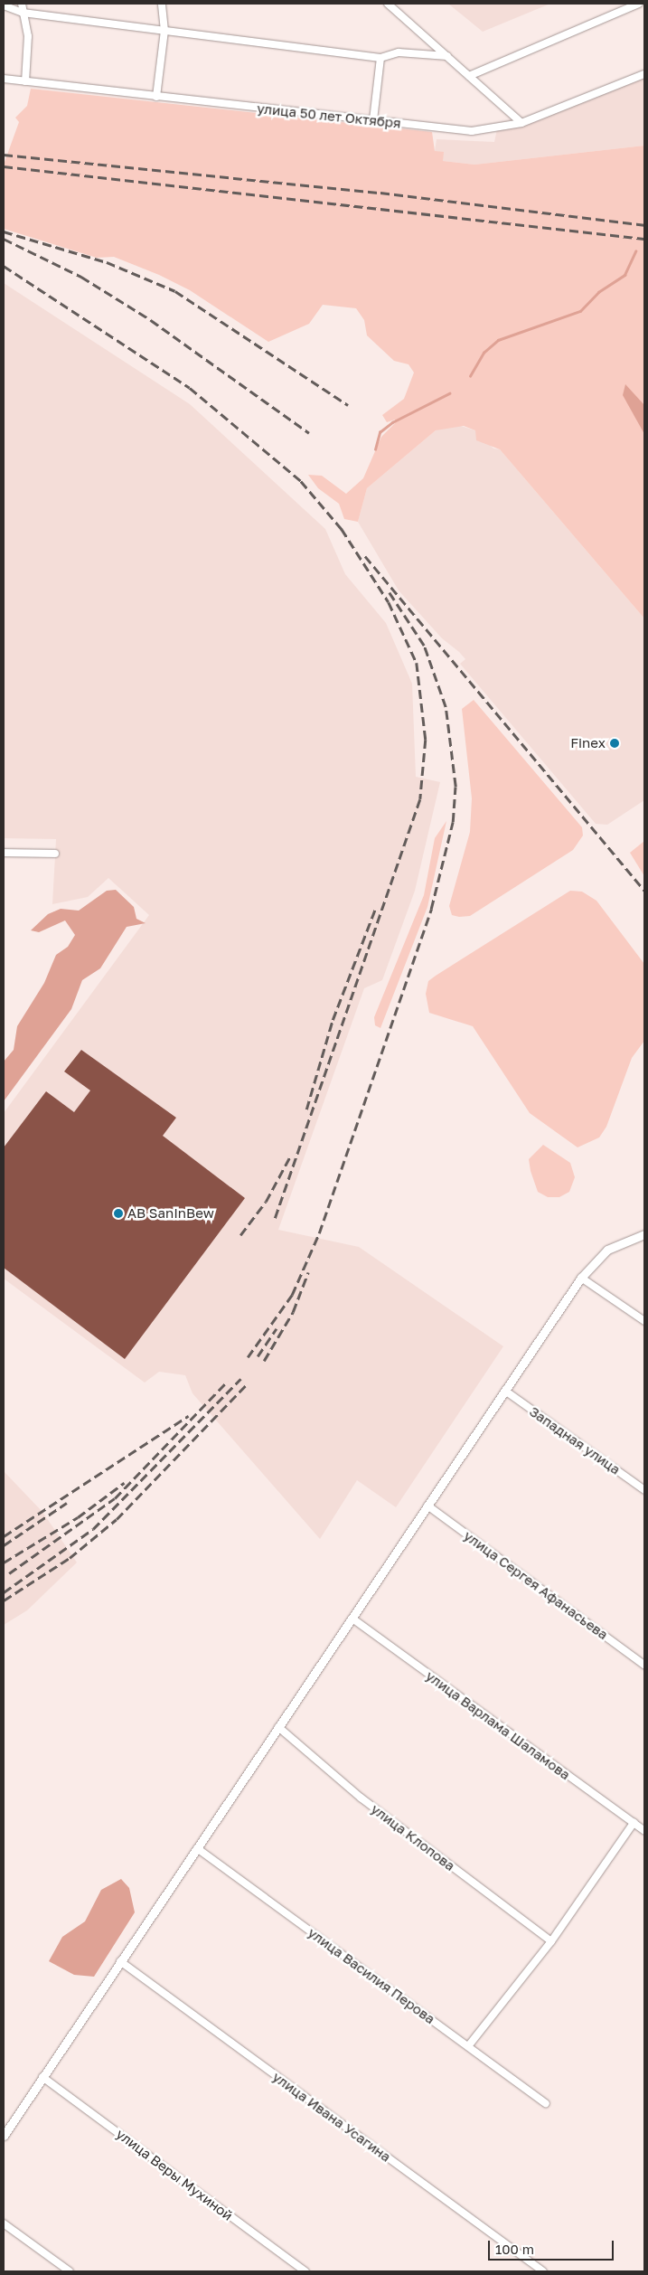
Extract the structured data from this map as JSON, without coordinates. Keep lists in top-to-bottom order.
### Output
{
  "streets": {
    "street": [
      "улица 50 лет Октября",
      "Западная улица",
      "улица Сергея Афанасьева",
      "улица Варлама Шаламова",
      "улица Клопова",
      "улица Василия Перова",
      "улица Ивана Усагина",
      "улица Веры Мухиной"
    ]
  },
  "places": ["Finex", "AB SanInBew"],
  "scale_bar": "100 m"
}
